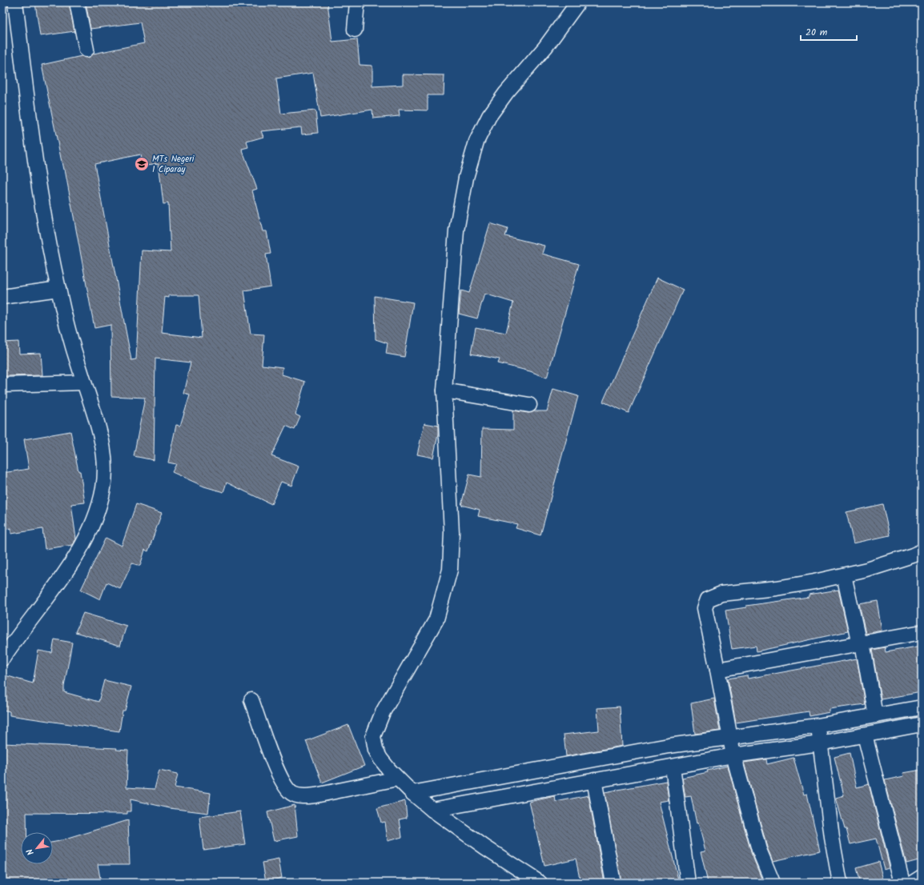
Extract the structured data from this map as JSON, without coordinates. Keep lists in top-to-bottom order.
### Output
{
  "places": {
    "school or university": ["MTs Negeri 1 Ciparay"]
  },
  "scale_bar": "20 m",
  "north": "bottom left"
}
